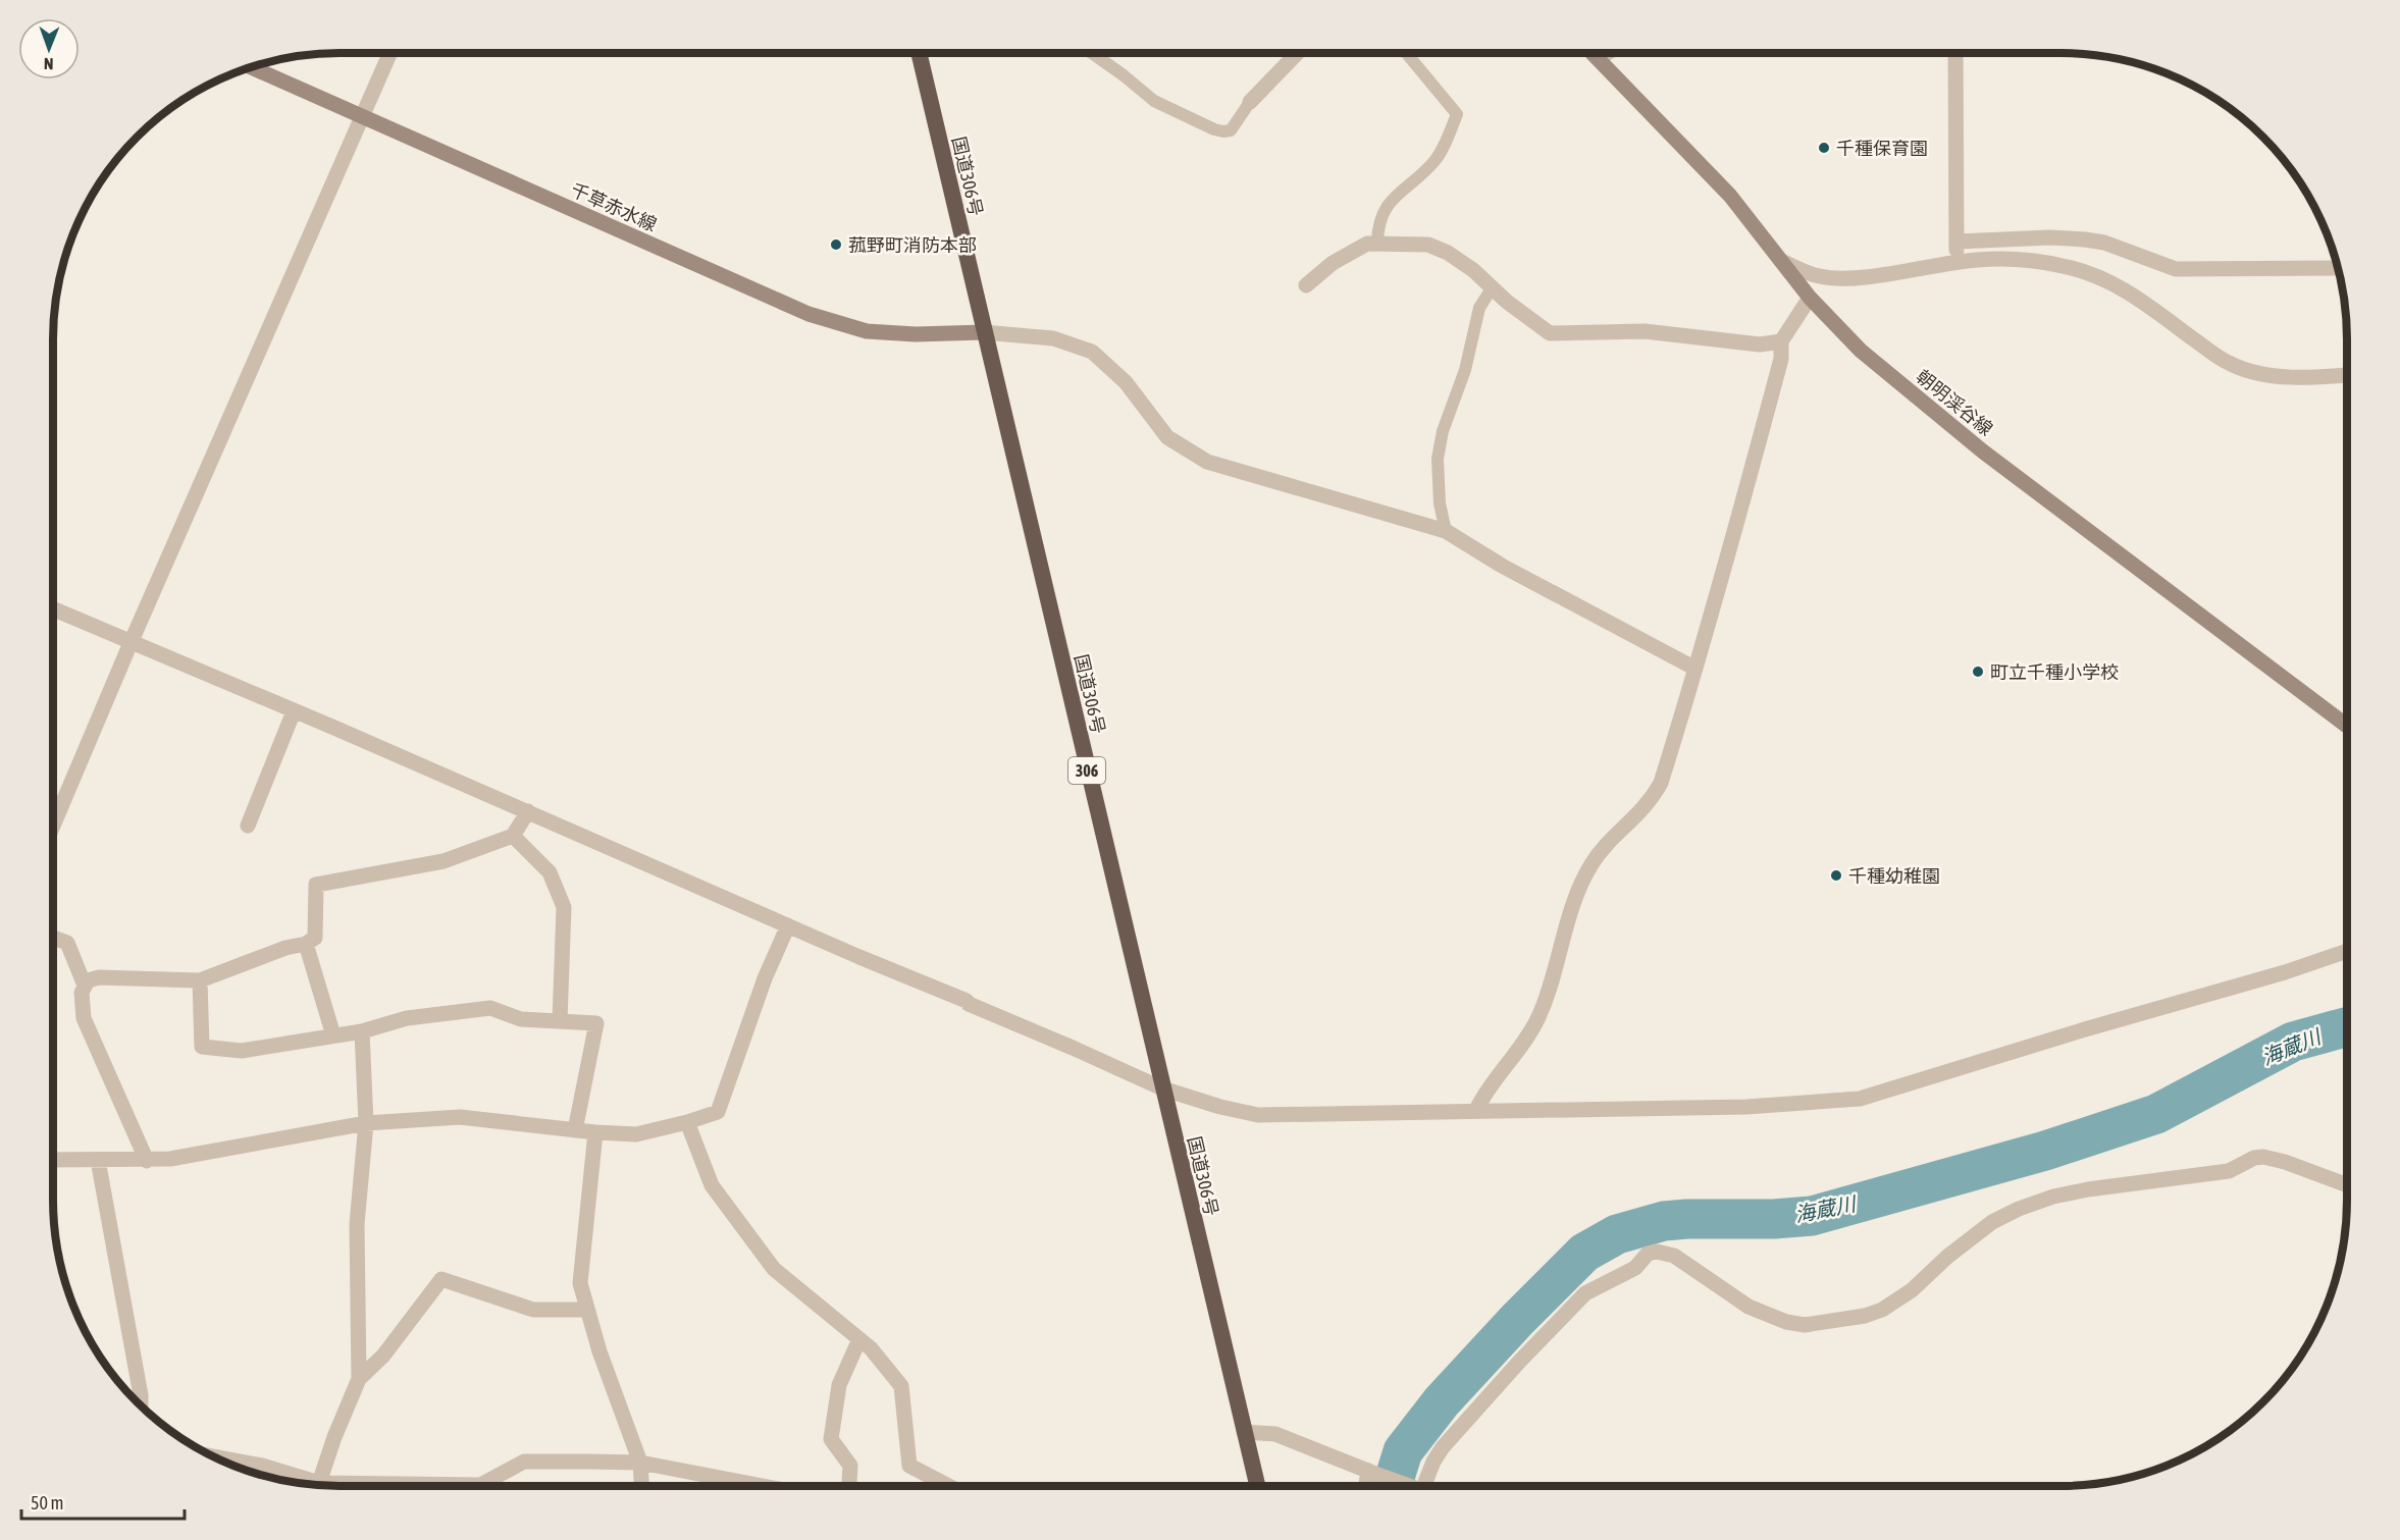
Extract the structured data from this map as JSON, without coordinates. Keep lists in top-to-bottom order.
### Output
{
  "streets": {
    "highway": ["国道306号", "306"],
    "main road": ["千草赤水線", "朝明渓谷線"]
  },
  "crossings": [
    ["国道306号", "千草赤水線"]
  ],
  "water": ["海蔵川"],
  "places": [
    "千種保育園",
    "菰野町消防本部",
    "町立千種小学校",
    "千種幼稚園"
  ],
  "scale_bar": "50 m",
  "north": "bottom"
}
